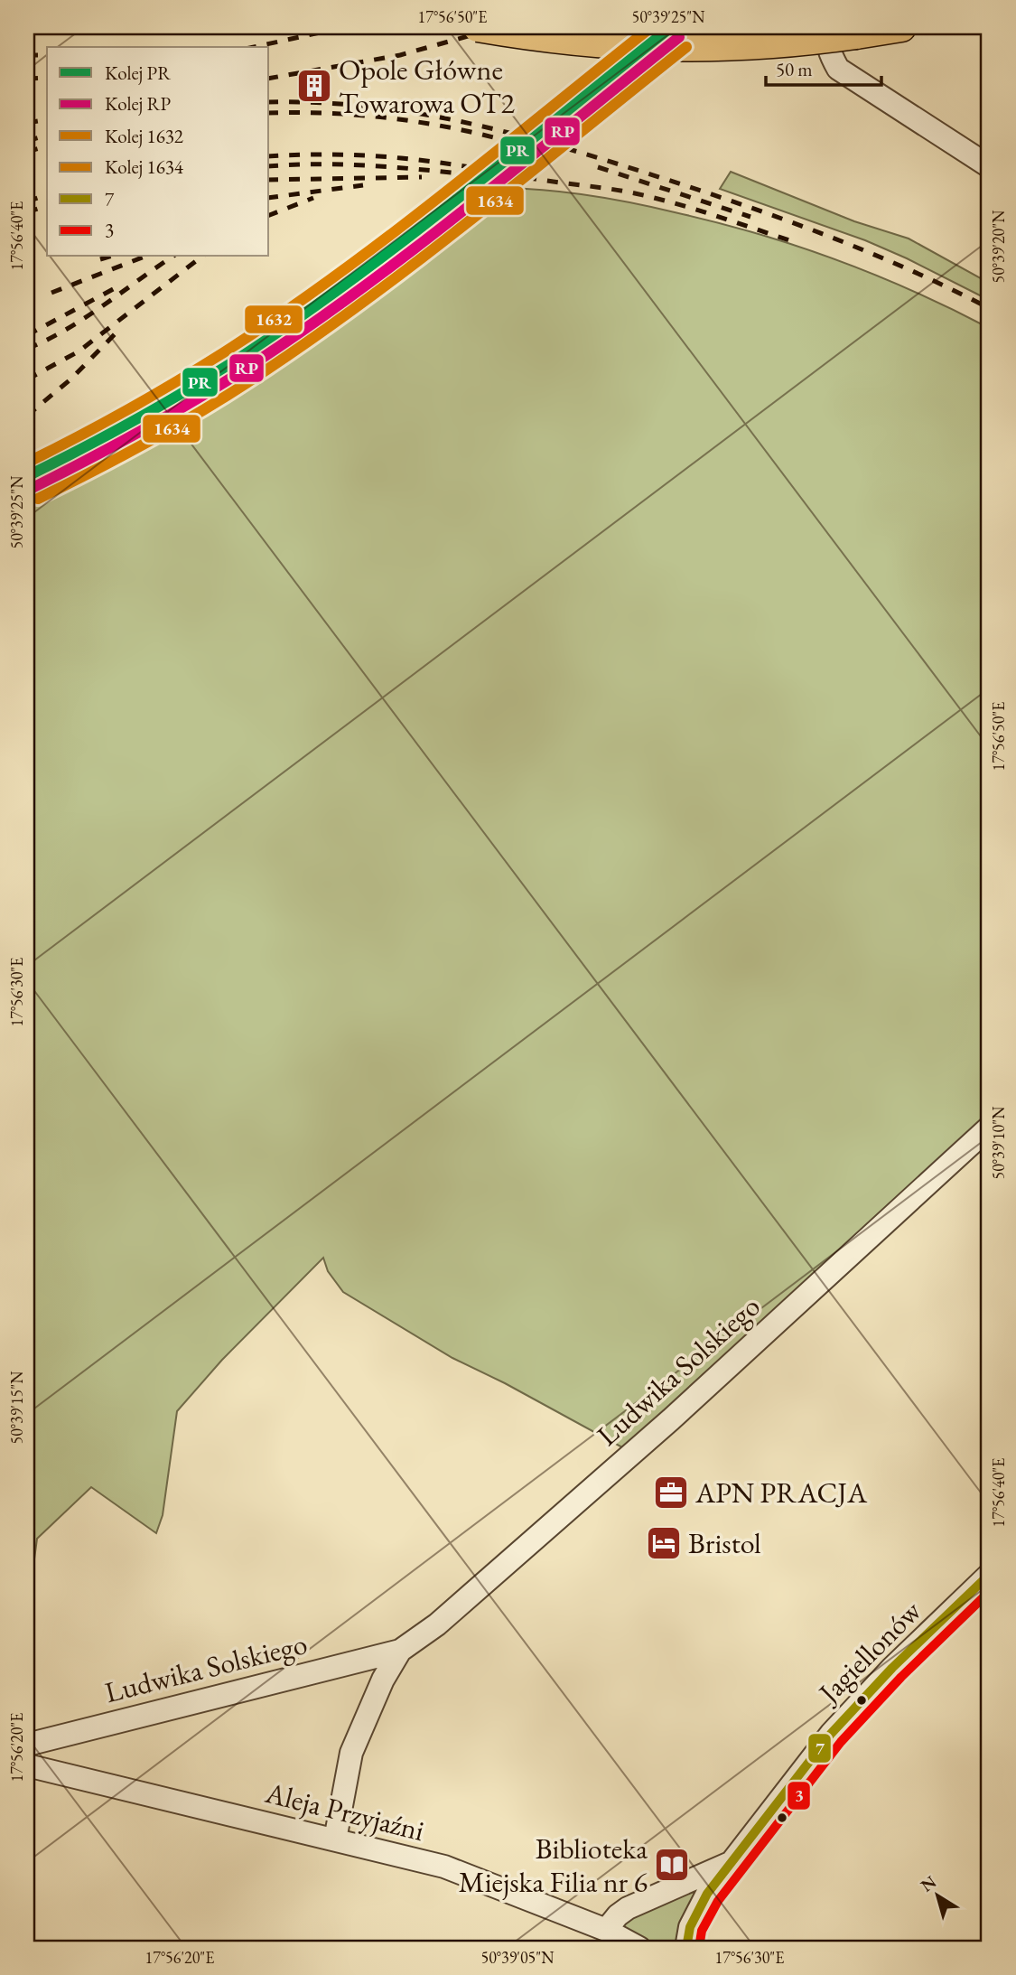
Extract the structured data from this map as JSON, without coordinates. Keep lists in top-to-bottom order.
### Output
{
  "streets": {
    "street": ["Ludwika Solskiego", "Jagiellonów", "Aleja Przyjaźni"]
  },
  "crossings": [
    ["Ludwika Solskiego", "Aleja Przyjaźni"],
    ["Jagiellonów", "Aleja Przyjaźni"]
  ],
  "places": {
    "building": ["Opole Główne Towarowa OT2"],
    "office": ["APN PRACJA"],
    "hotel": ["Bristol"],
    "library": ["Biblioteka Miejska Filia nr 6"]
  },
  "lines": [
    "rail line PR",
    "rail line 1632",
    "rail line RP",
    "rail line 1634",
    "transit line 7",
    "transit line 3"
  ],
  "legend": [
    "Kolej PR",
    "Kolej RP",
    "Kolej 1632",
    "Kolej 1634",
    "7",
    "3"
  ],
  "scale_bar": "50 m",
  "north": "top left",
  "coordinates": [
    "17°56'50\"E",
    "50°39'25\"N",
    "17°56'40\"E",
    "50°39'20\"N",
    "17°56'30\"E",
    "50°39'10\"N",
    "50°39'15\"N",
    "17°56'20\"E",
    "50°39'05\"N"
  ]
}
